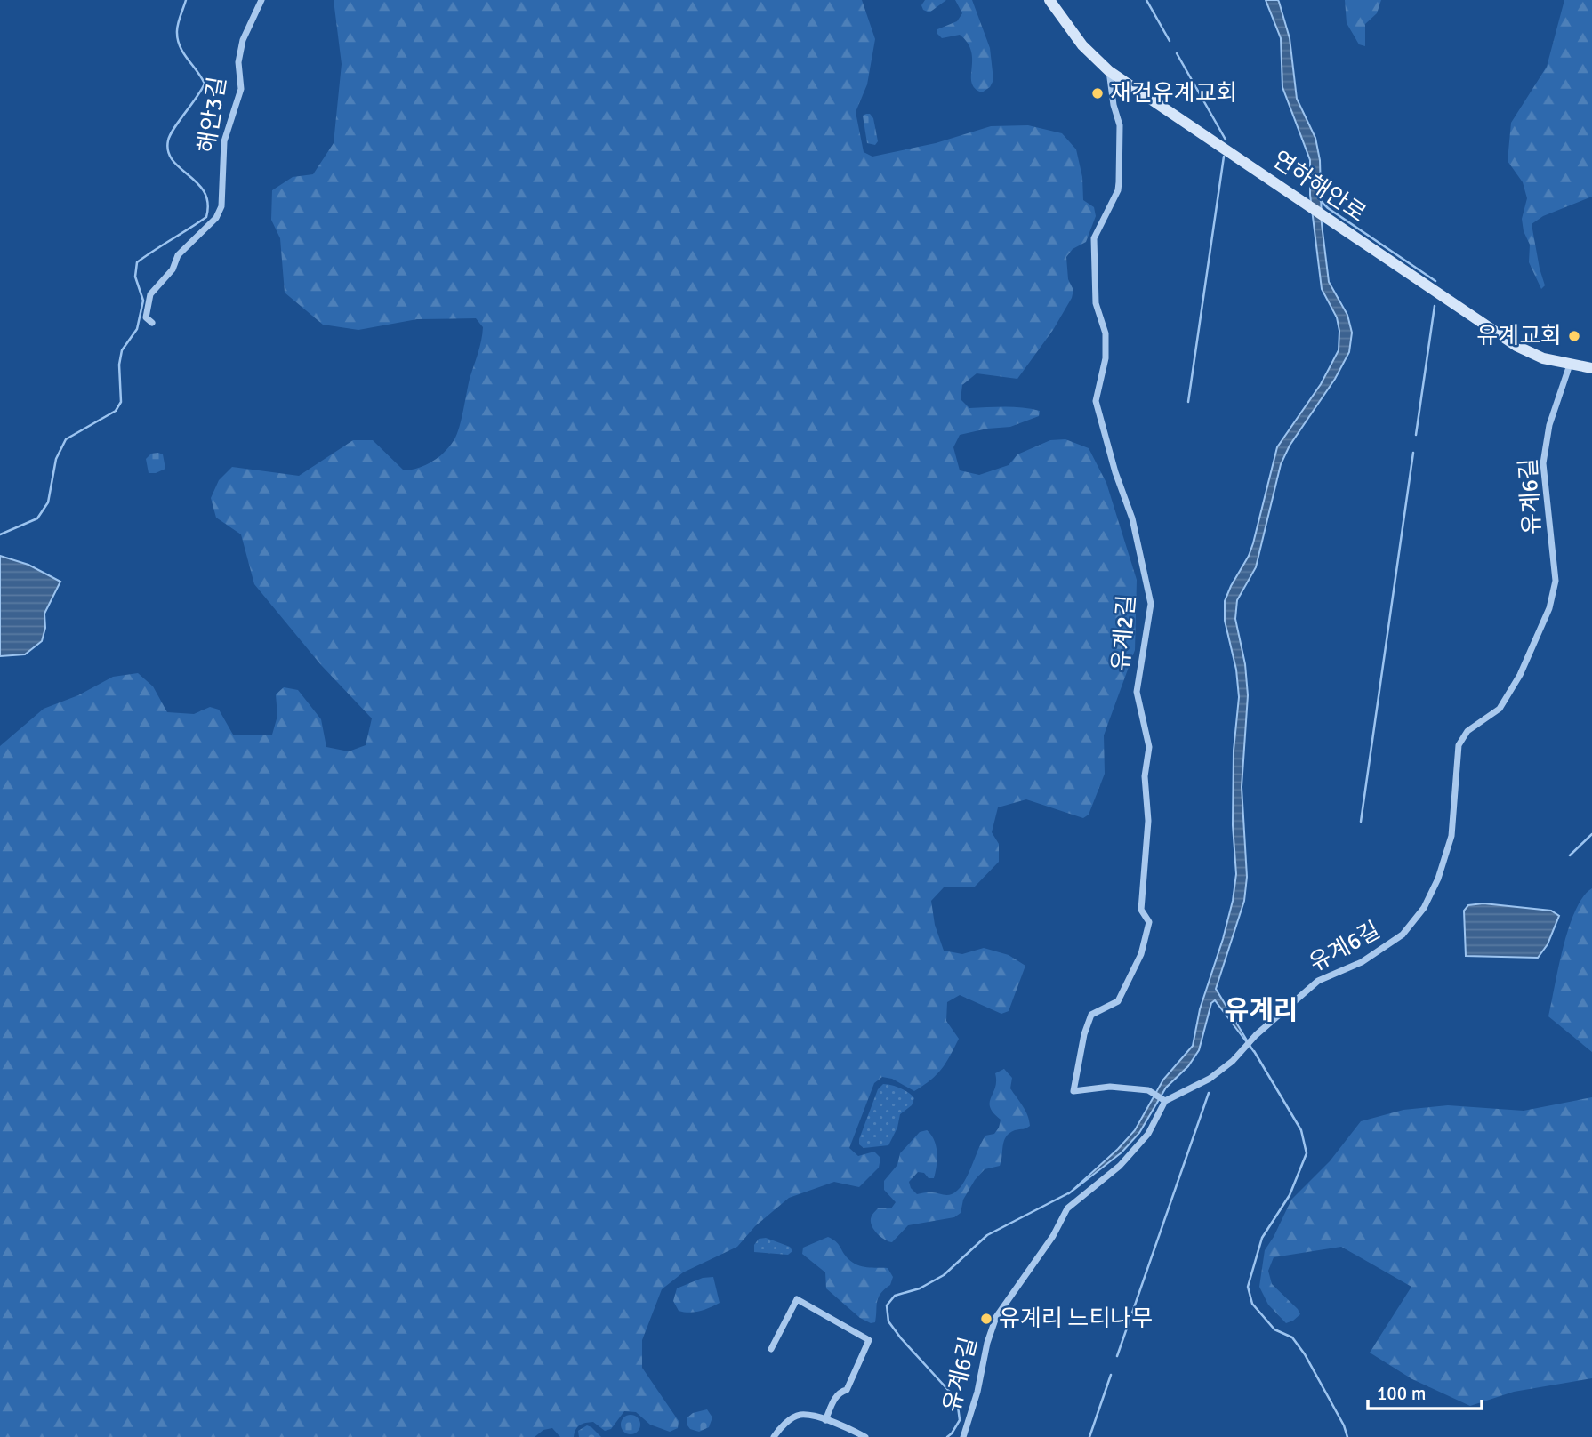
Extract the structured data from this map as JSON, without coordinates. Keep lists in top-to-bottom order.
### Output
{
  "streets": {
    "street": [
      "해안3길",
      "연하해안로",
      "유계6길",
      "유계2길"
    ]
  },
  "crossings": [
    ["연하해안로", "유계6길"],
    ["연하해안로", "유계2길"],
    ["유계6길", "유계2길"]
  ],
  "districts": ["유계리"],
  "places": ["재건유계교회", "유계교회", "유계리 느티나무"],
  "scale_bar": "100 m"
}
